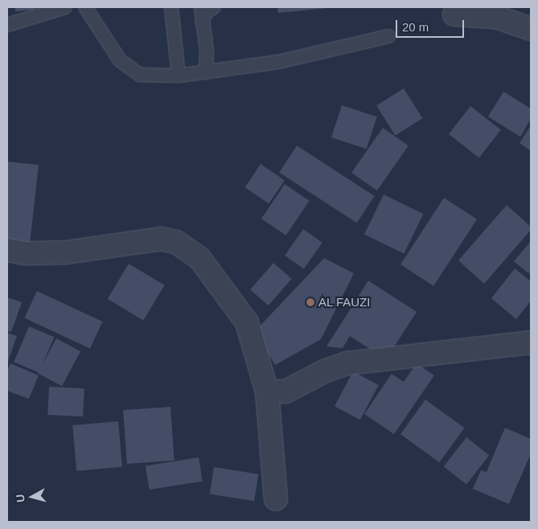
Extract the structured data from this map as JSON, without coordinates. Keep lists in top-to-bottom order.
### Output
{
  "places": ["AL FAUZI"],
  "scale_bar": "20 m",
  "north": "left"
}
